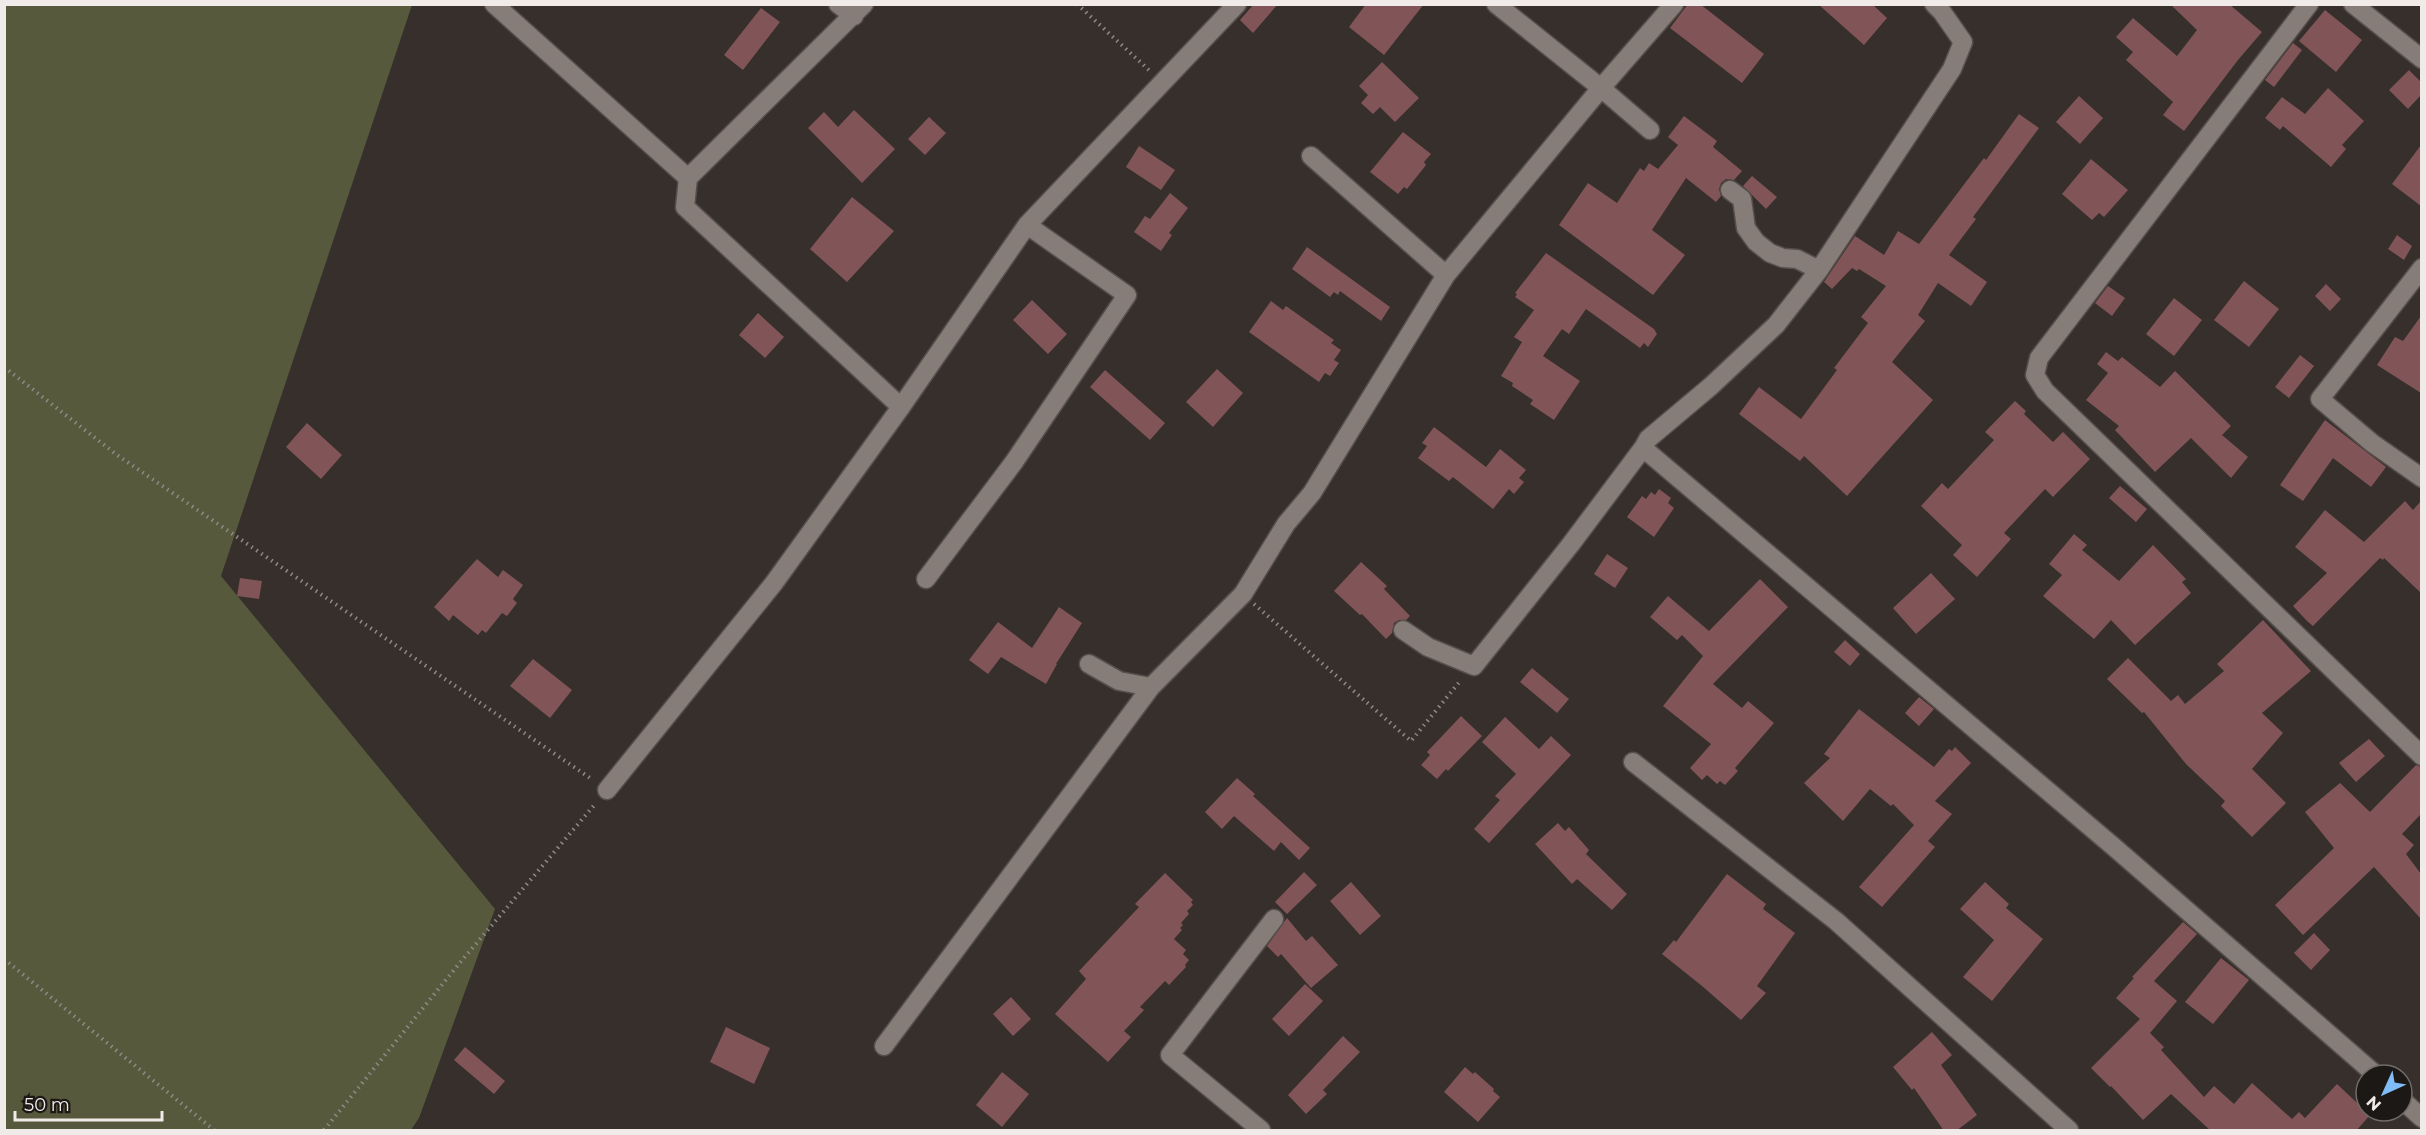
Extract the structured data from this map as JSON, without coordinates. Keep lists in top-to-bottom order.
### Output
{
  "scale_bar": "50 m",
  "north": "bottom left"
}
